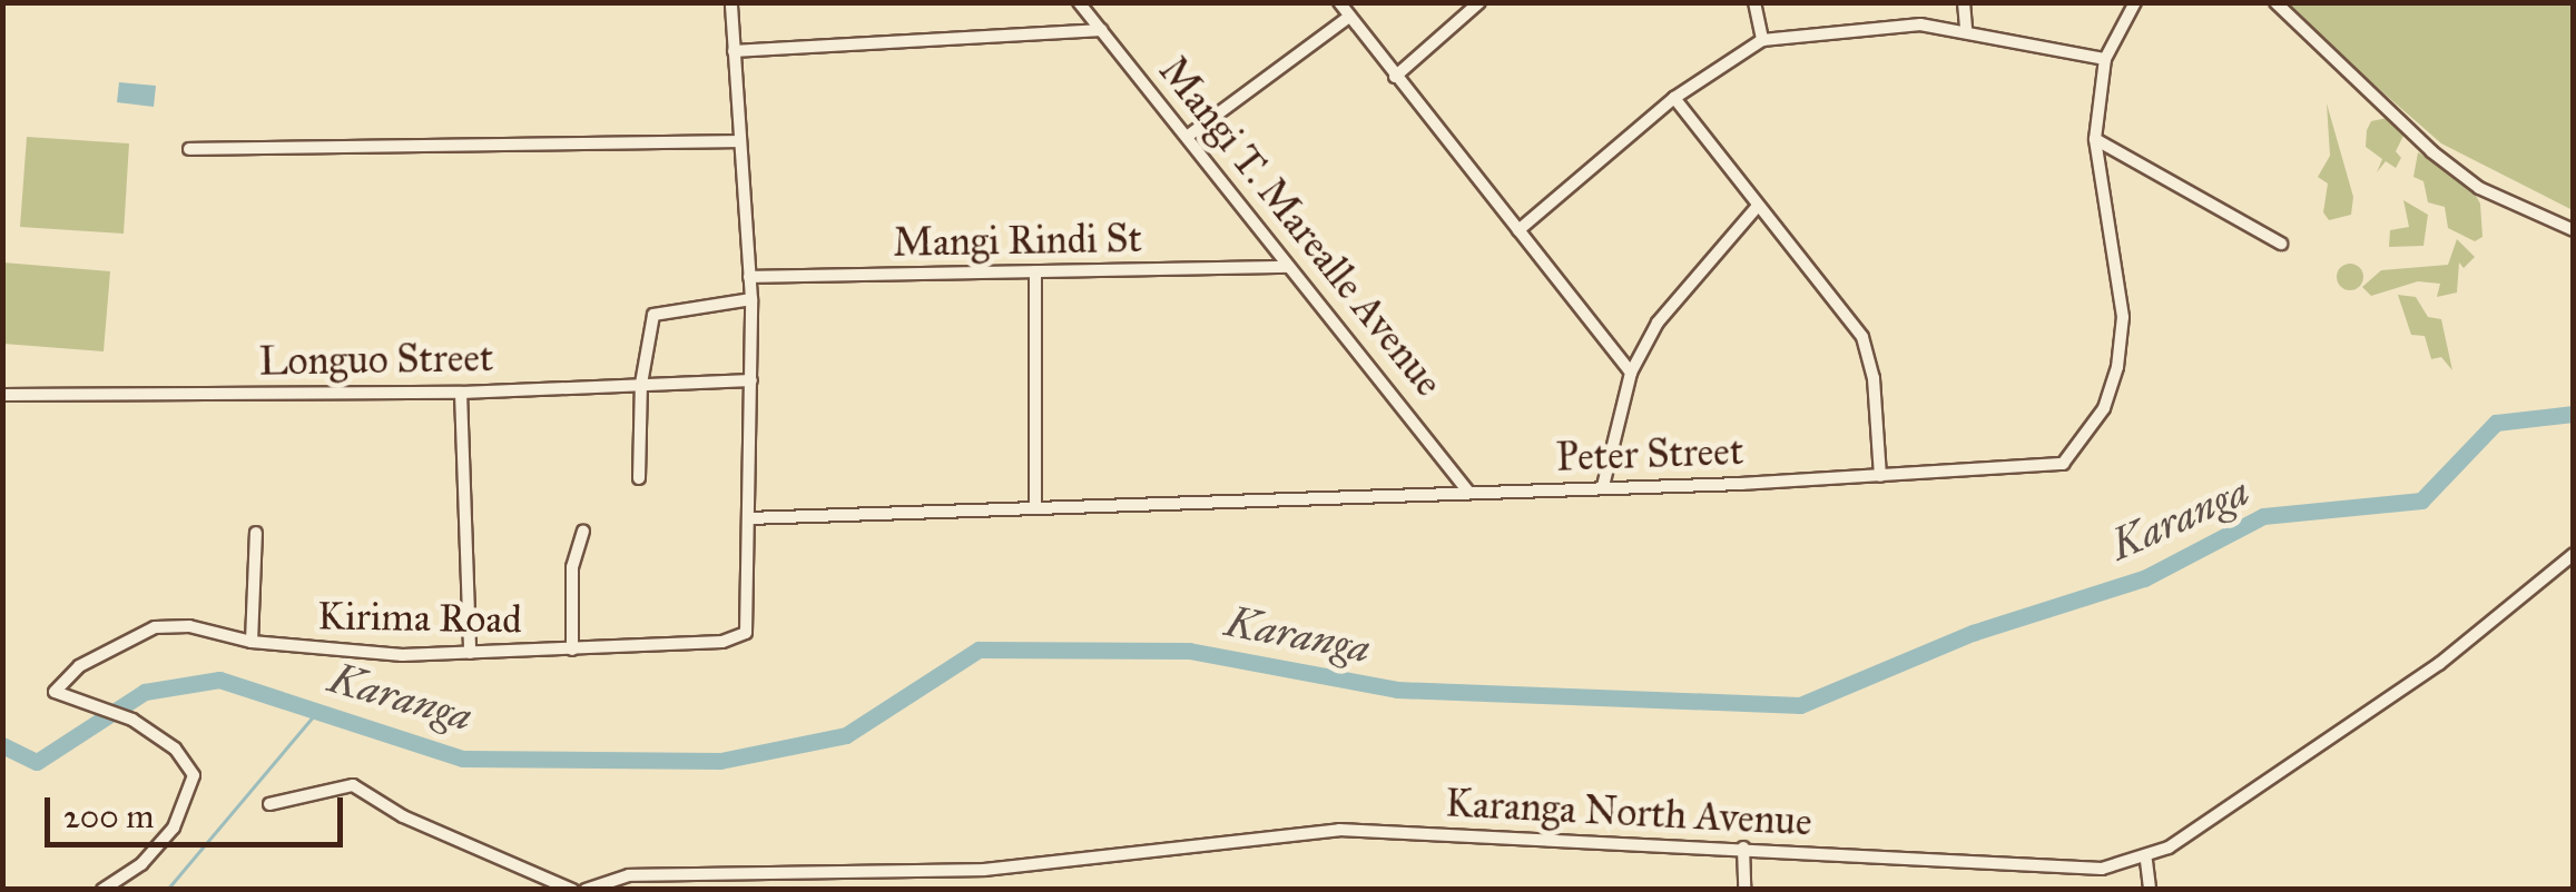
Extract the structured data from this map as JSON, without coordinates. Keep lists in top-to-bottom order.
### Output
{
  "streets": {
    "street": [
      "Mangi T. Marealle Avenue",
      "Mangi Rindi St",
      "Longuo Street",
      "Peter Street",
      "Kirima Road",
      "Karanga North Avenue"
    ]
  },
  "crossings": [
    ["Mangi T. Marealle Avenue", "Mangi Rindi St"],
    ["Mangi T. Marealle Avenue", "Peter Street"],
    ["Peter Street", "Kirima Road"]
  ],
  "water": ["Karanga"],
  "scale_bar": "200 m"
}
